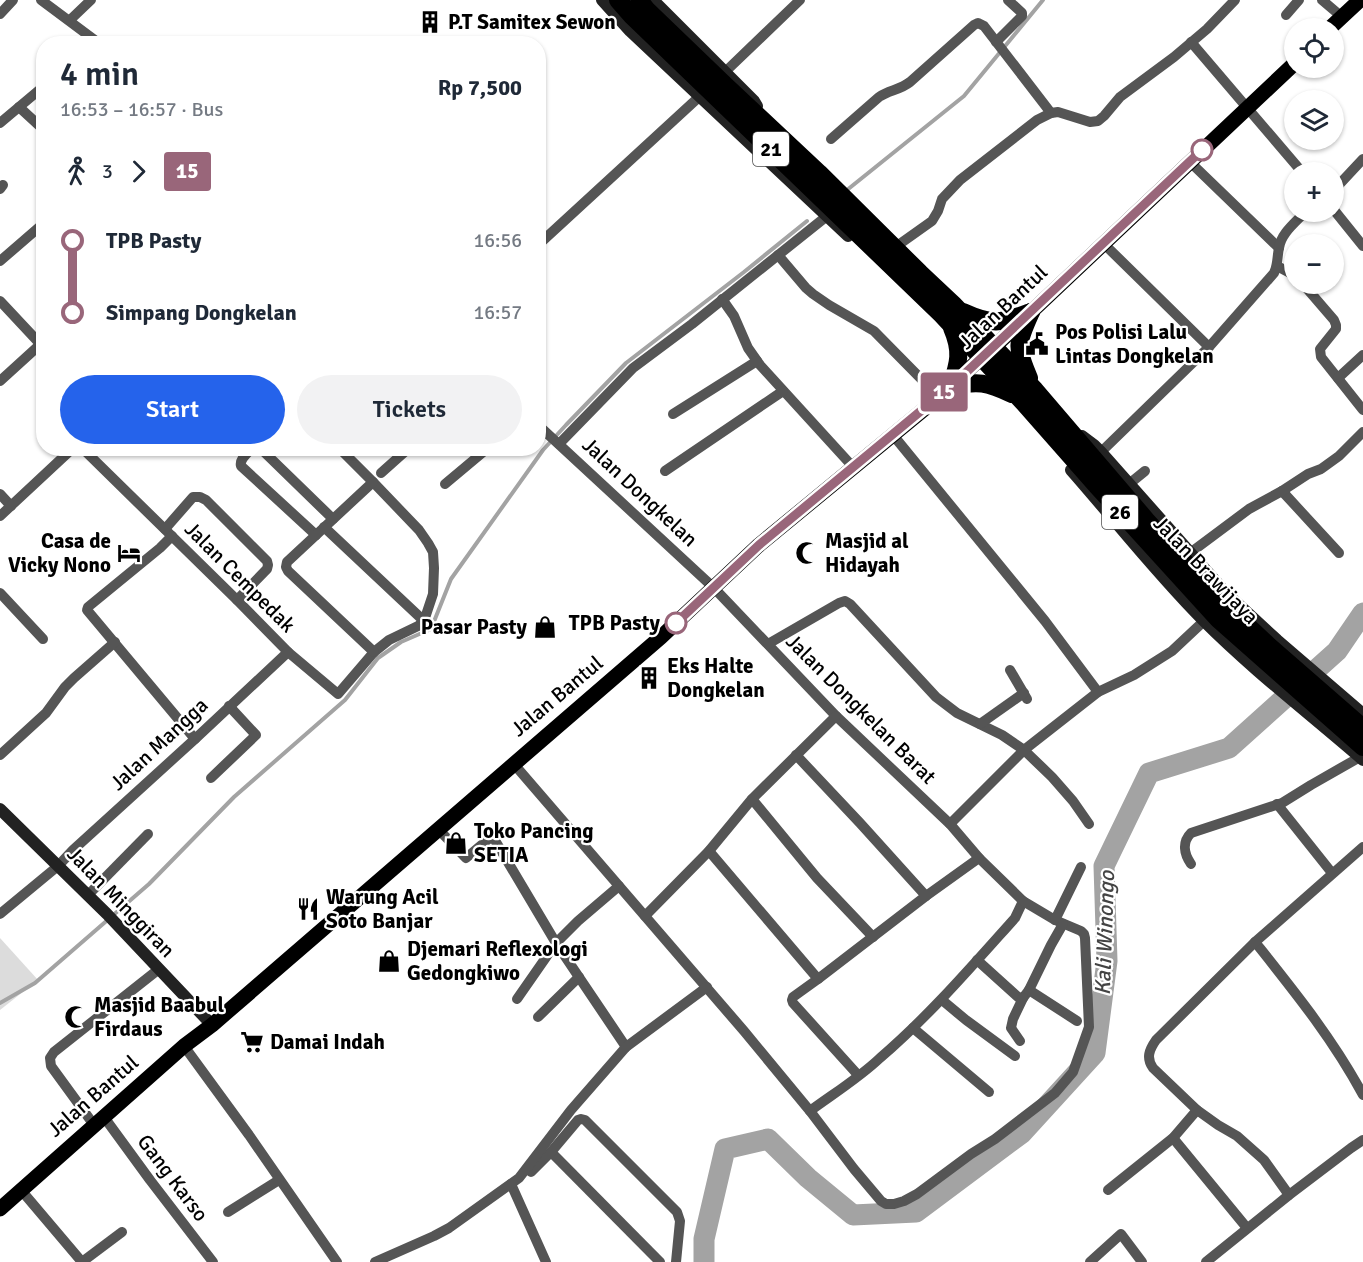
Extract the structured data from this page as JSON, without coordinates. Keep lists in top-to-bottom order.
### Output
{
  "streets": {
    "highway": ["21", "26", "Jalan Brawijaya"],
    "main road": ["Jalan Bantul"],
    "street": [
      "Jalan Dongkelan",
      "Jalan Cempedak",
      "Jalan Dongkelan Barat",
      "Jalan Mangga",
      "Jalan Minggiran",
      "Gang Karso"
    ]
  },
  "crossings": [
    ["21", "Jalan Bantul"],
    ["21", "Jalan Brawijaya"],
    ["Jalan Bantul", "Jalan Dongkelan"],
    ["Jalan Bantul", "Jalan Brawijaya"],
    ["Jalan Bantul", "Jalan Dongkelan Barat"],
    ["Jalan Bantul", "Jalan Minggiran"],
    ["Jalan Bantul", "Gang Karso"],
    ["Jalan Dongkelan", "Jalan Dongkelan Barat"],
    ["Jalan Cempedak", "Jalan Mangga"],
    ["Jalan Mangga", "Jalan Minggiran"],
    ["Jalan Minggiran", "Gang Karso"]
  ],
  "water": ["Kali Winongo"],
  "places": {
    "building": ["P.T Samitex Sewon", "Eks Halte Dongkelan"],
    "public building": ["Pos Polisi Lalu Lintas Dongkelan"],
    "hotel": ["Casa de Vicky Nono"],
    "mosque": ["Masjid al Hidayah", "Masjid Baabul Firdaus"],
    "other": ["TPB Pasty"],
    "shop": ["Pasar Pasty", "Toko Pancing SETIA", "Djemari Reflexologi Gedongkiwo"],
    "restaurant": ["Warung Acil Soto Banjar"],
    "supermarket": ["Damai Indah"]
  },
  "lines": ["bus line 15"],
  "page": {
    "on_map": "15",
    "map_buttons": ["+", "−"],
    "heading": ["4 min", "16:53 – 16:57 · Bus", "Rp 7,500"],
    "legs": ["3", "15"],
    "list": [
      {
        "name": "TPB Pasty",
        "value": "16:56"
      },
      {
        "name": "Simpang Dongkelan",
        "value": "16:57"
      }
    ],
    "buttons": ["Start", "Tickets"]
  }
}
